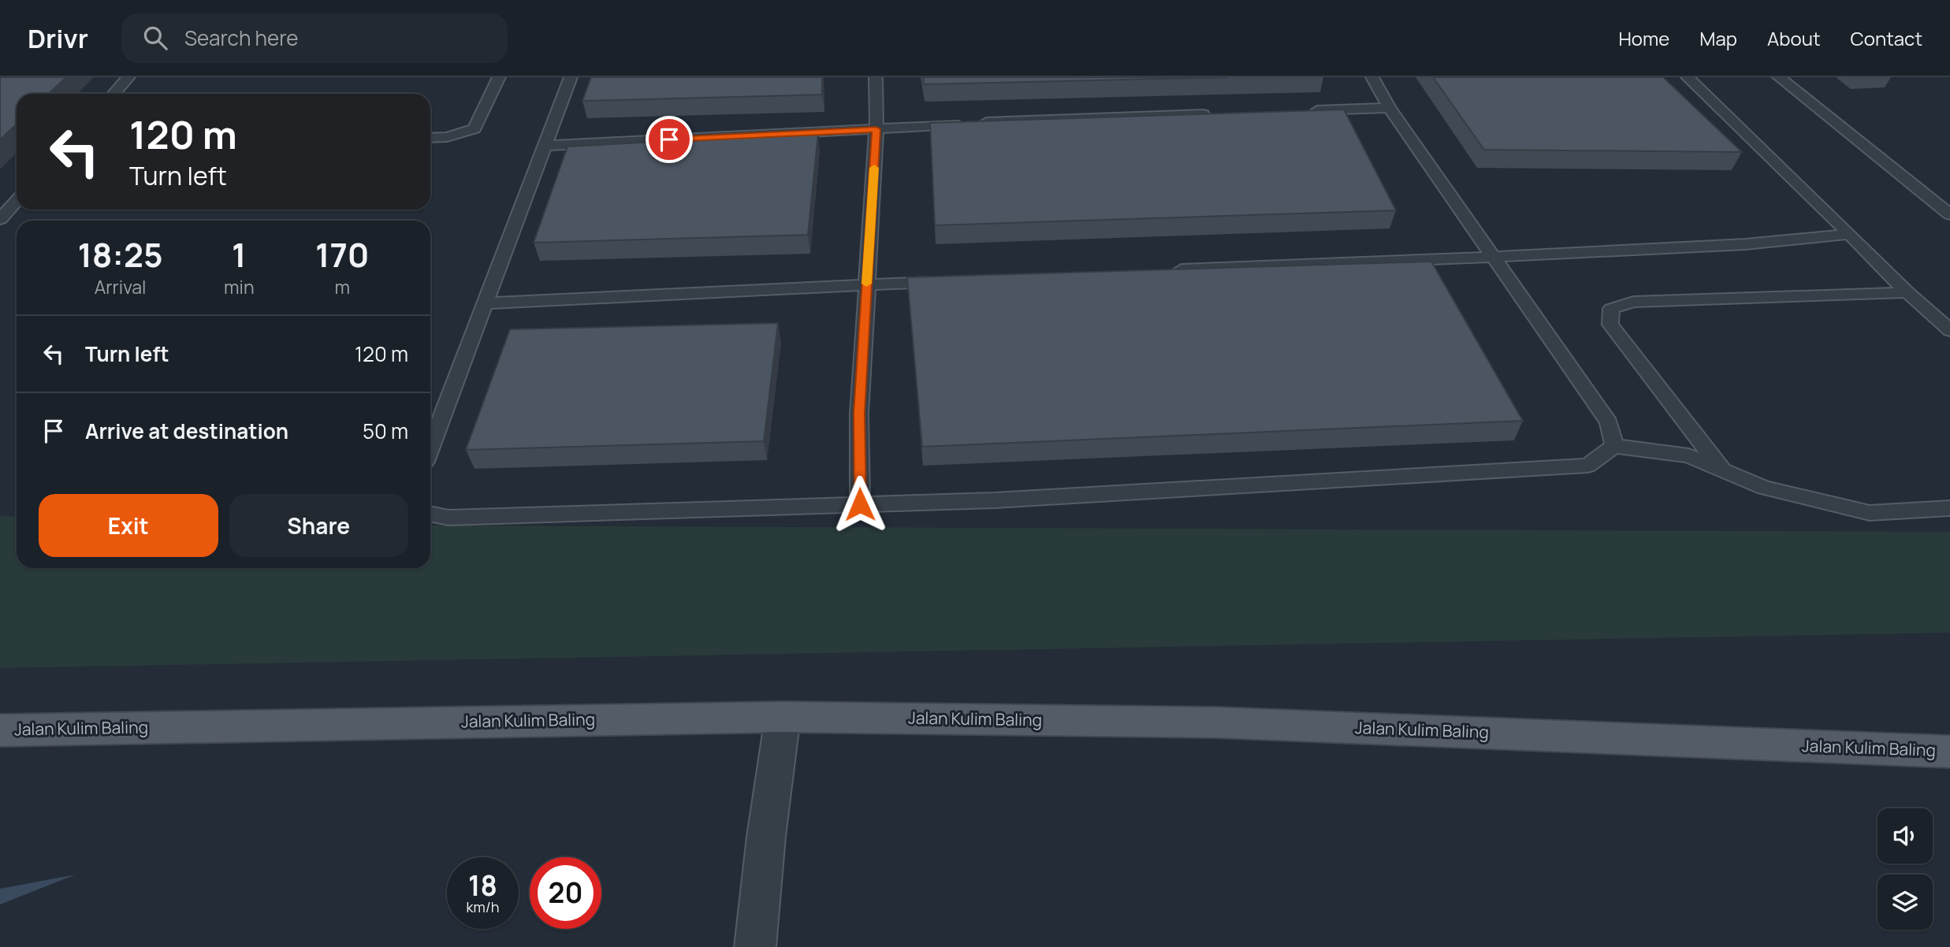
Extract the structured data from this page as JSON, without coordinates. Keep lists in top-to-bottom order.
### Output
{
  "streets": {
    "main road": ["Jalan Kulim Baling"]
  },
  "page": {
    "header": "Drivr",
    "search": "Search here",
    "nav": [
      "Home",
      "Map",
      "About",
      "Contact"
    ],
    "turn": ["120 m", "Turn left"],
    "eta": [
      "18:25",
      "Arrival",
      "1",
      "min",
      "170",
      "m"
    ],
    "list": [
      {
        "name": "Turn left",
        "value": "120 m"
      },
      {
        "name": "Arrive at destination",
        "value": "50 m"
      }
    ],
    "buttons": ["Exit", "Share"],
    "speed": "18 km/h",
    "limit": "20"
  }
}
